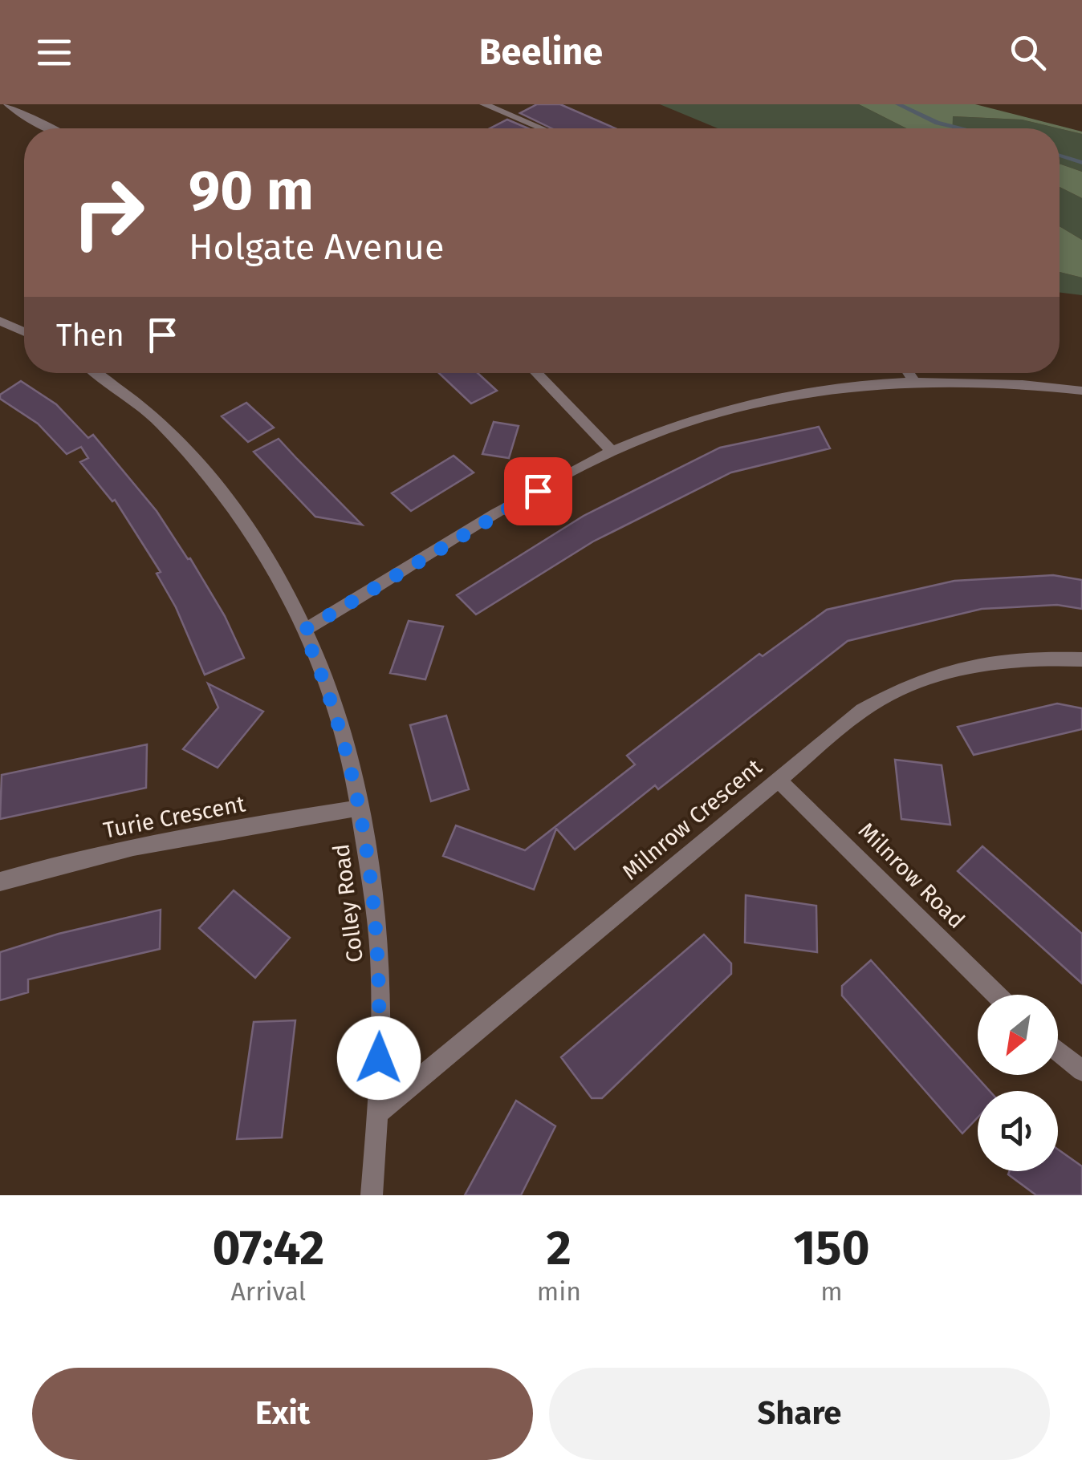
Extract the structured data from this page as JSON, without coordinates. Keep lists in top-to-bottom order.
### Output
{
  "streets": {
    "street": [
      "Turie Crescent",
      "Milnrow Crescent",
      "Milnrow Road",
      "Colley Road"
    ]
  },
  "crossings": [
    ["Turie Crescent", "Colley Road"],
    ["Milnrow Crescent", "Milnrow Road"],
    ["Milnrow Crescent", "Colley Road"]
  ],
  "north": "bottom left",
  "page": {
    "header": "Beeline",
    "turn": ["90 m", "Holgate Avenue"],
    "then": "Then",
    "eta": [
      "07:42",
      "Arrival",
      "2",
      "min",
      "150",
      "m"
    ],
    "buttons": ["Exit", "Share"]
  }
}
